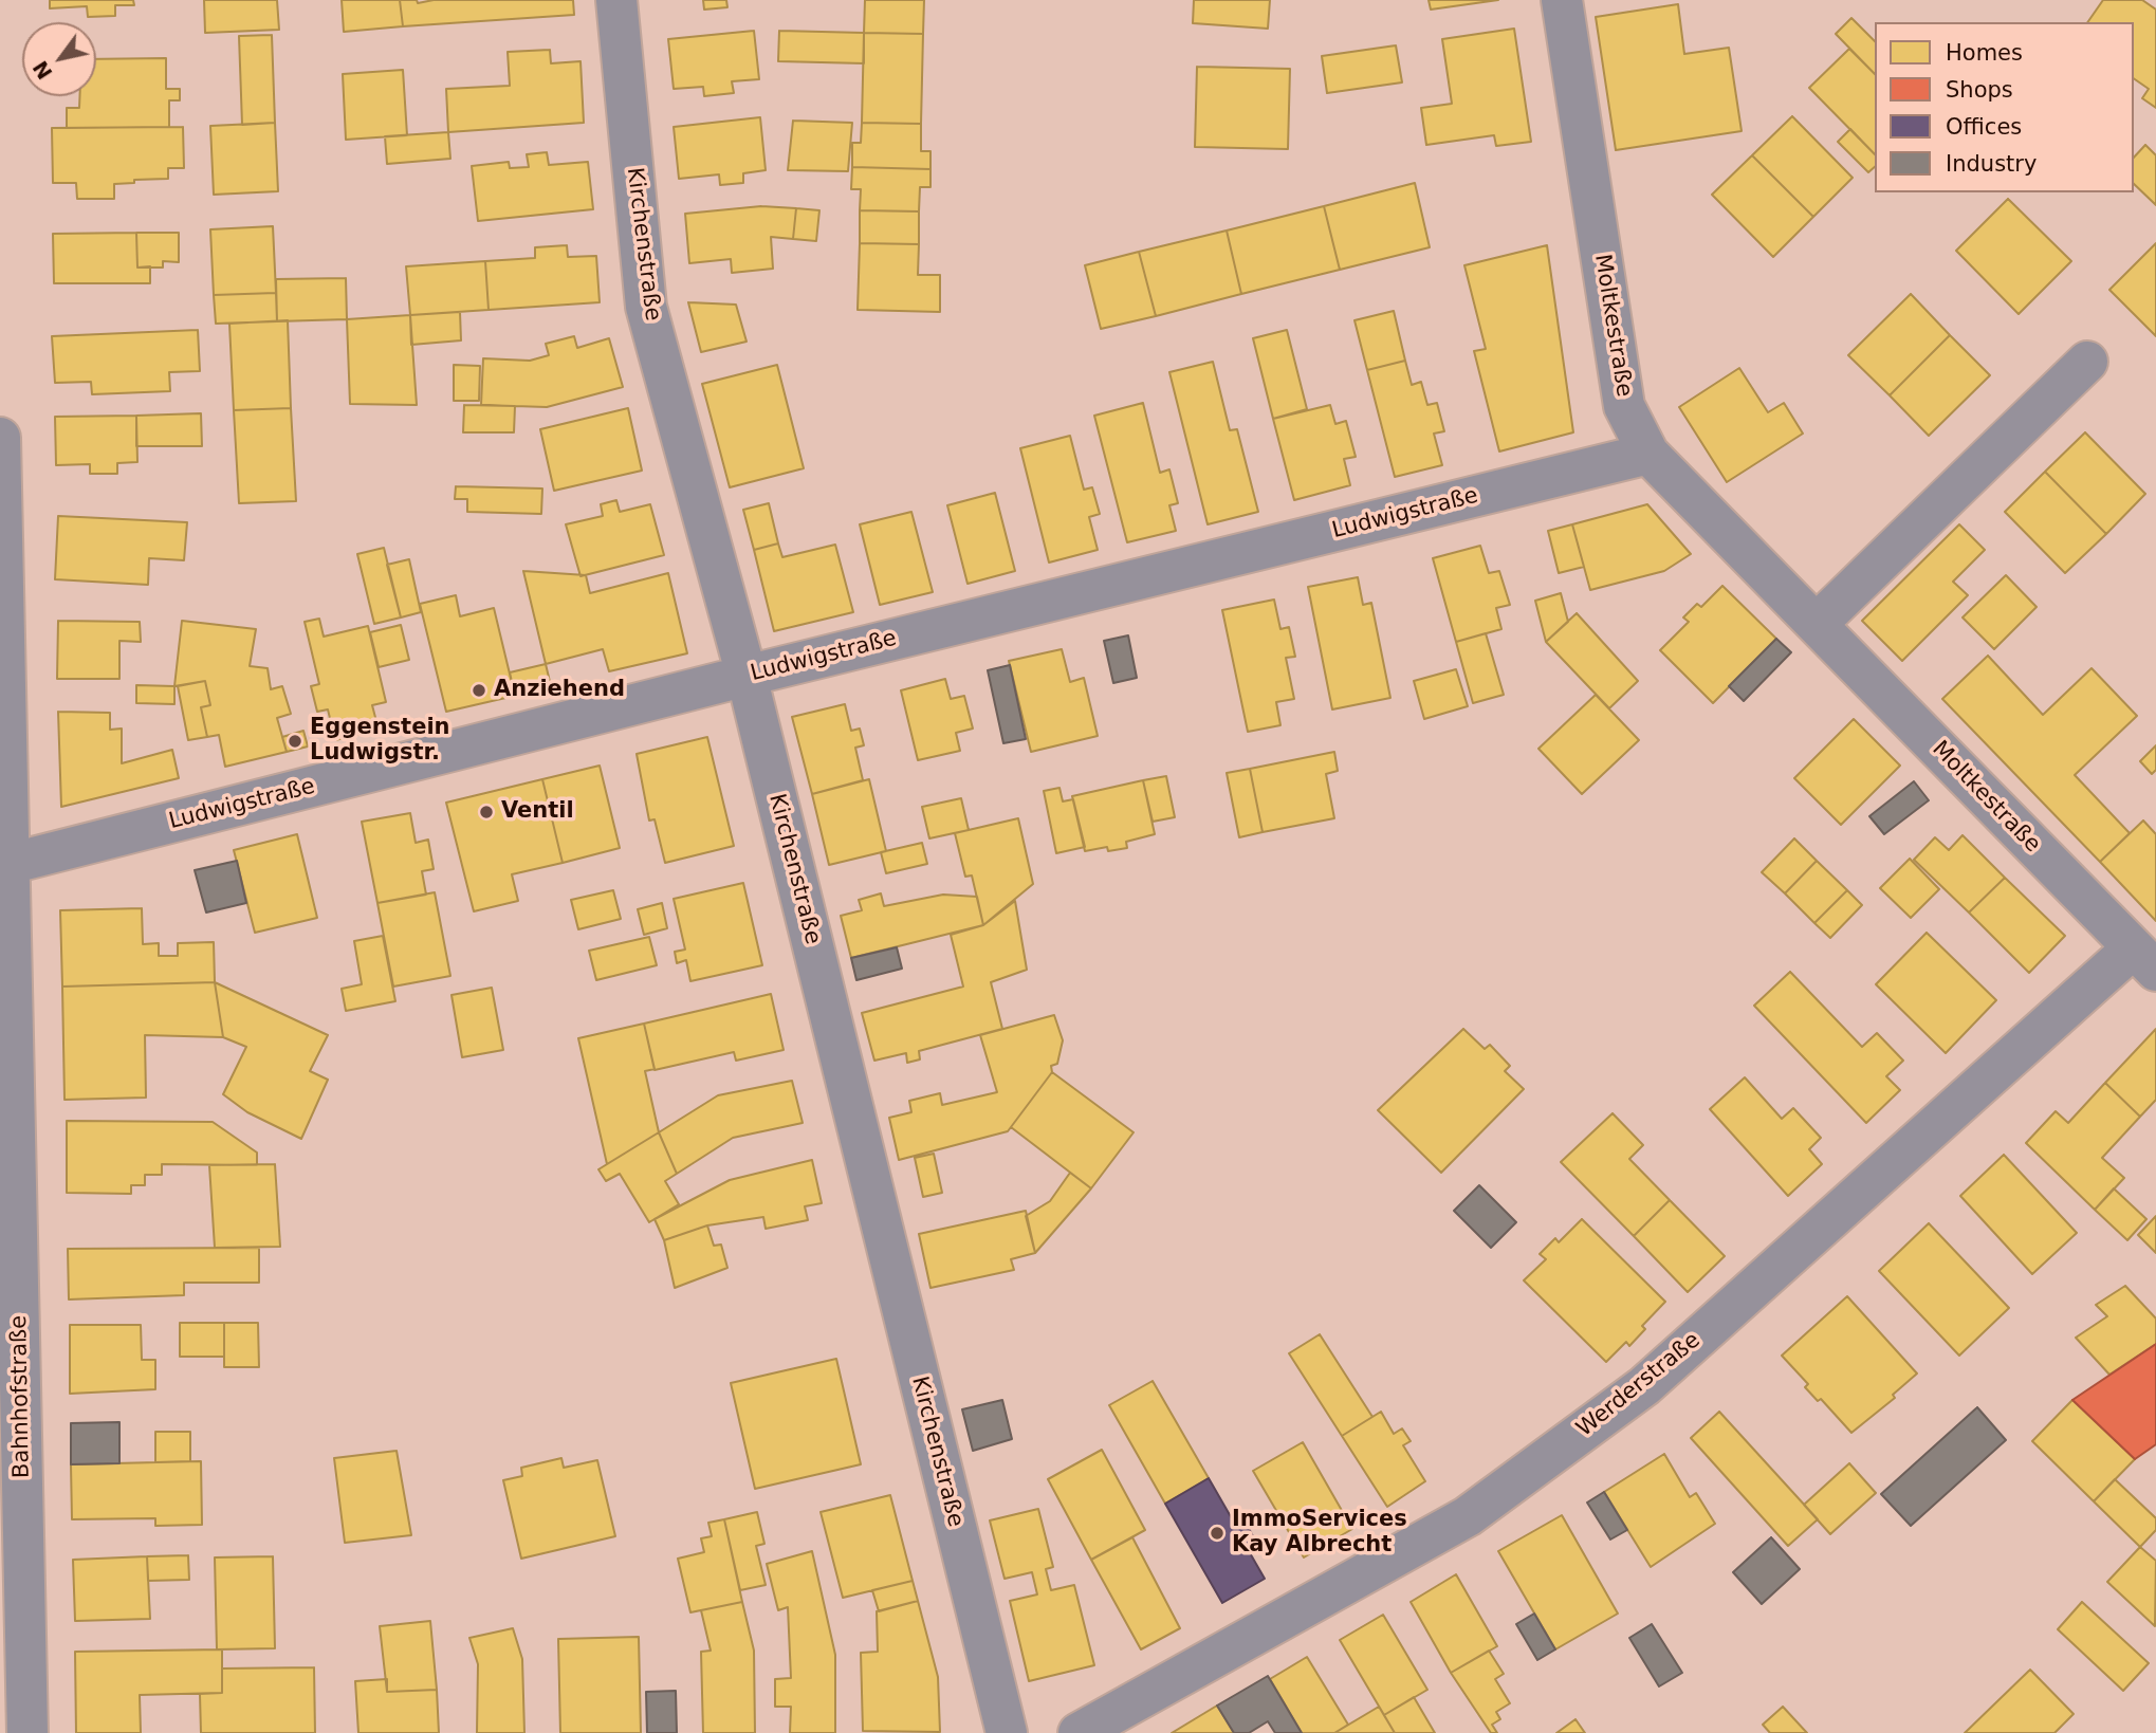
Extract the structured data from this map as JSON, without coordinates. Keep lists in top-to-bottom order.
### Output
{
  "streets": {
    "street": [
      "Kirchenstraße",
      "Moltkestraße",
      "Ludwigstraße",
      "Werderstraße",
      "Bahnhofstraße"
    ]
  },
  "crossings": [
    ["Kirchenstraße", "Ludwigstraße"],
    ["Moltkestraße", "Ludwigstraße"],
    ["Moltkestraße", "Werderstraße"],
    ["Ludwigstraße", "Bahnhofstraße"]
  ],
  "places": [
    "Anziehend",
    "Eggenstein Ludwigstr.",
    "Ventil",
    "ImmoServices Kay Albrecht"
  ],
  "legend": [
    "Homes",
    "Shops",
    "Offices",
    "Industry"
  ],
  "north": "bottom left"
}
